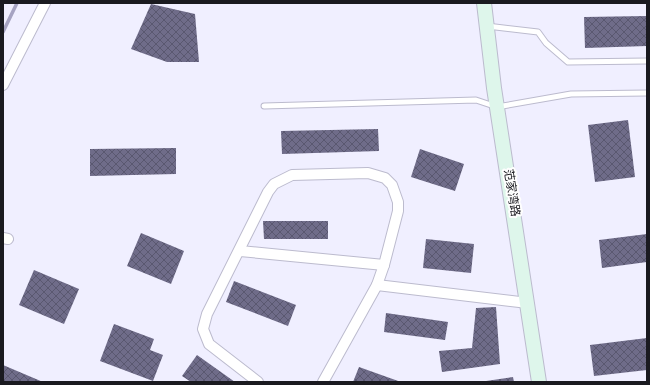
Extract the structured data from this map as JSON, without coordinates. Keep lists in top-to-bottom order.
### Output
{
  "streets": {
    "main road": ["范家湾路"]
  }
}
